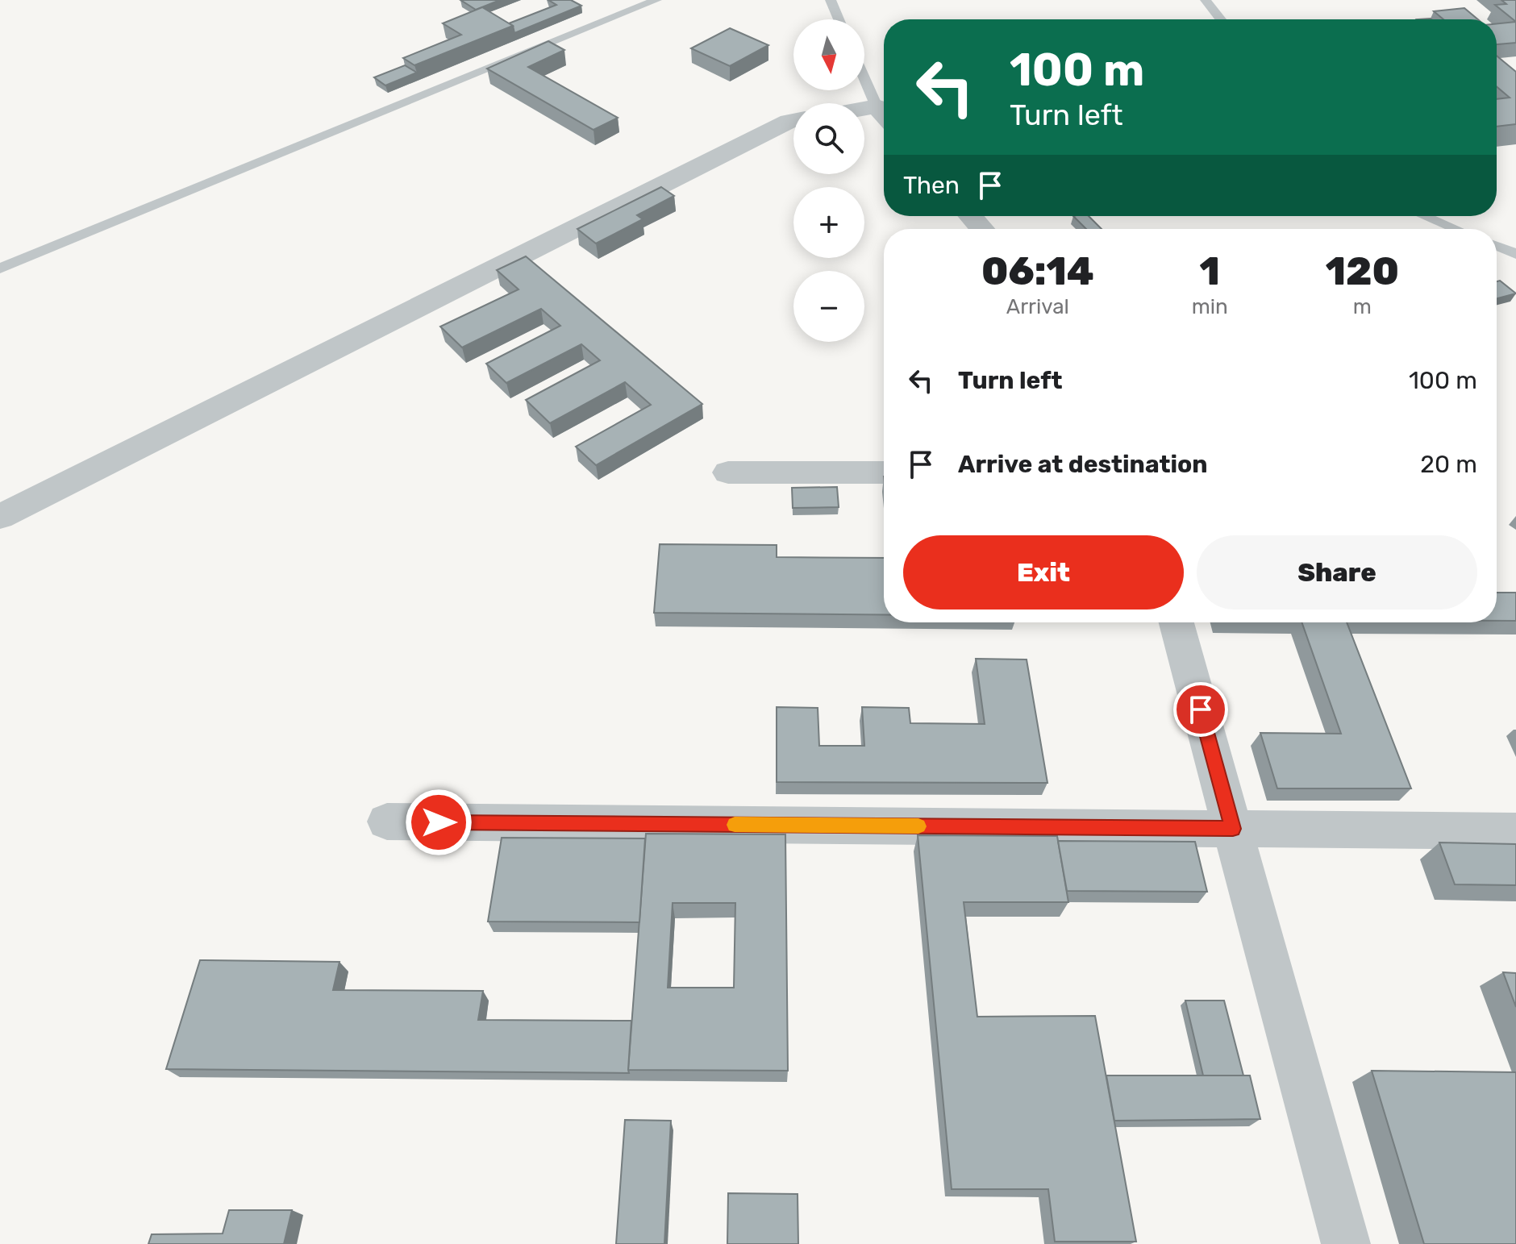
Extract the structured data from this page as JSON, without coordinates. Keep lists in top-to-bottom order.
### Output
{
  "north": "bottom",
  "page": {
    "map_buttons": ["+", "−"],
    "turn": ["100 m", "Turn left"],
    "then": "Then",
    "eta": [
      "06:14",
      "Arrival",
      "1",
      "min",
      "120",
      "m"
    ],
    "list": [
      {
        "name": "Turn left",
        "value": "100 m"
      },
      {
        "name": "Arrive at destination",
        "value": "20 m"
      }
    ],
    "buttons": ["Exit", "Share"]
  }
}
